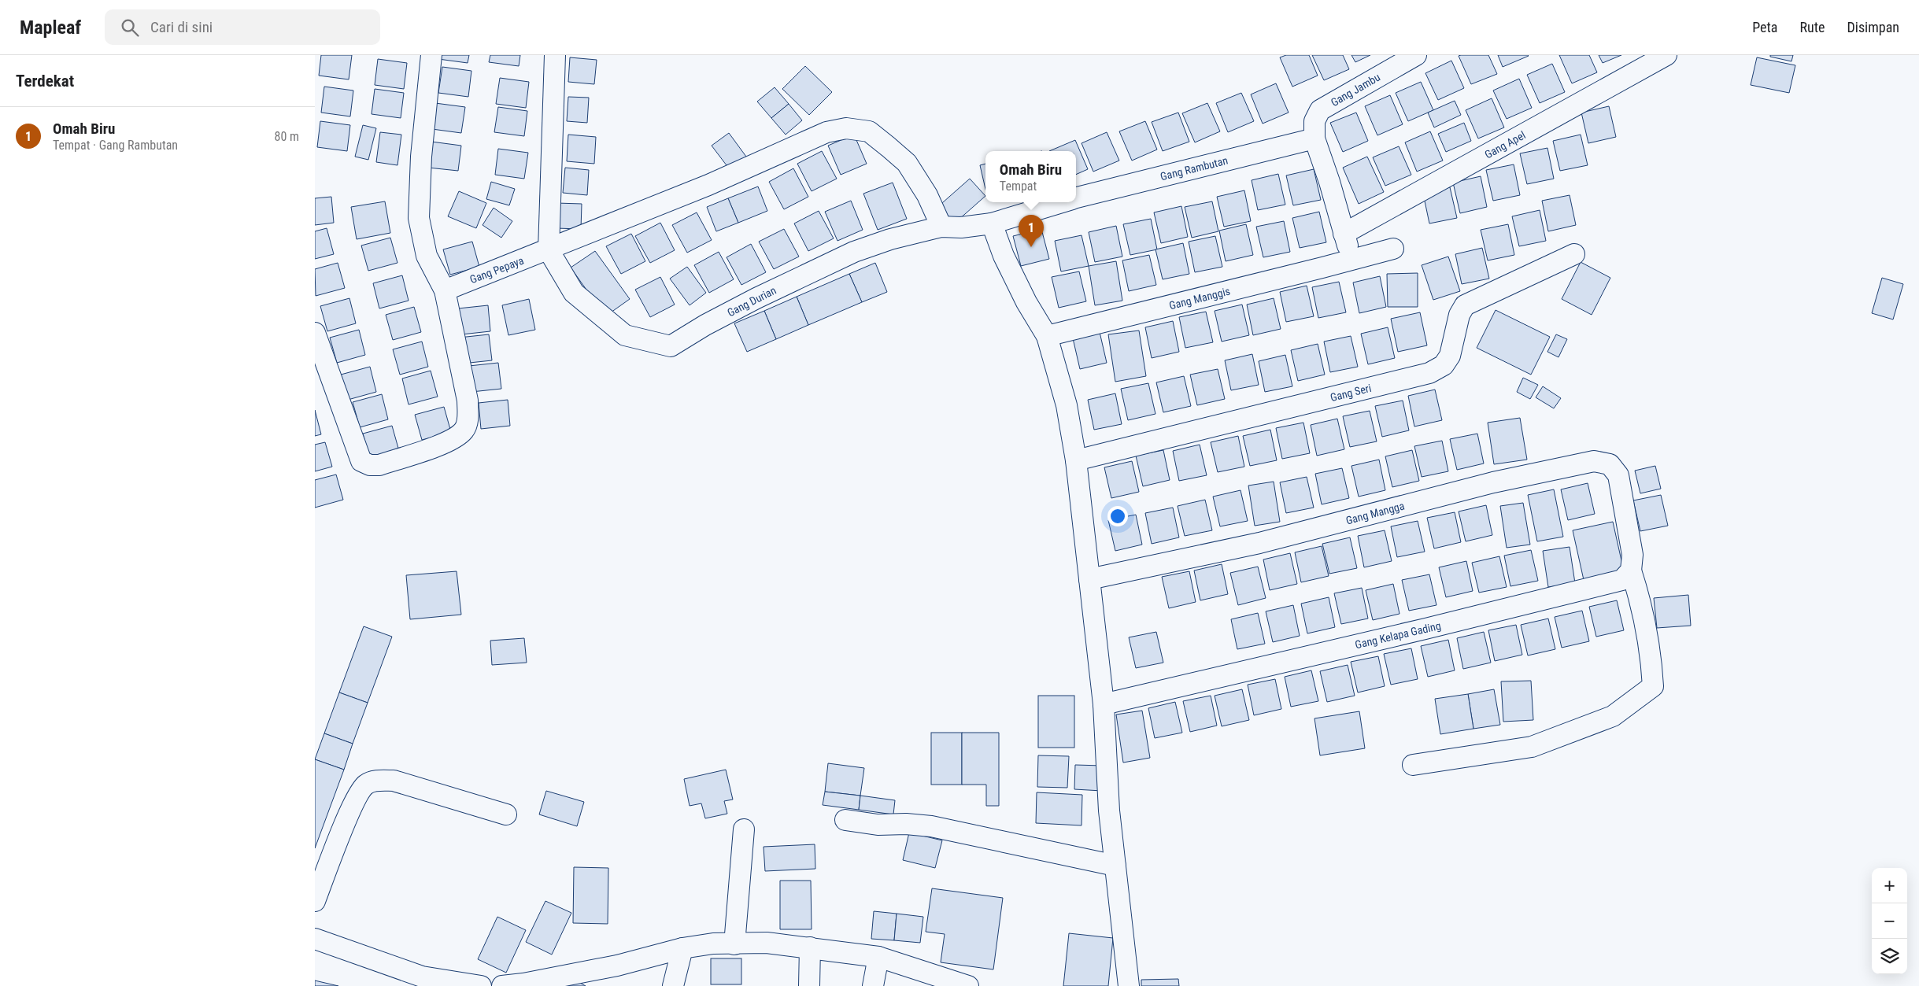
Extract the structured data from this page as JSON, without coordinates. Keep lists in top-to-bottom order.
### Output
{
  "streets": {
    "street": [
      "Gang Jambu",
      "Gang Apel",
      "Gang Rambutan",
      "Gang Pepaya",
      "Gang Manggis",
      "Gang Durian",
      "Gang Seri",
      "Gang Mangga",
      "Gang Kelapa Gading"
    ]
  },
  "crossings": [
    ["Gang Jambu", "Gang Rambutan"],
    ["Gang Rambutan", "Gang Durian"],
    ["Gang Pepaya", "Gang Durian"],
    ["Gang Mangga", "Gang Kelapa Gading"]
  ],
  "page": {
    "header": "Mapleaf",
    "search": "Cari di sini",
    "nav": ["Peta", "Rute", "Disimpan"],
    "heading": "Terdekat",
    "list": [
      {
        "mark": "1",
        "name": "Omah Biru",
        "note": "Tempat · Gang Rambutan",
        "value": "80 m"
      }
    ],
    "popup": ["Omah Biru", "Tempat"],
    "pins": "1",
    "map_buttons": ["+", "−"]
  }
}
